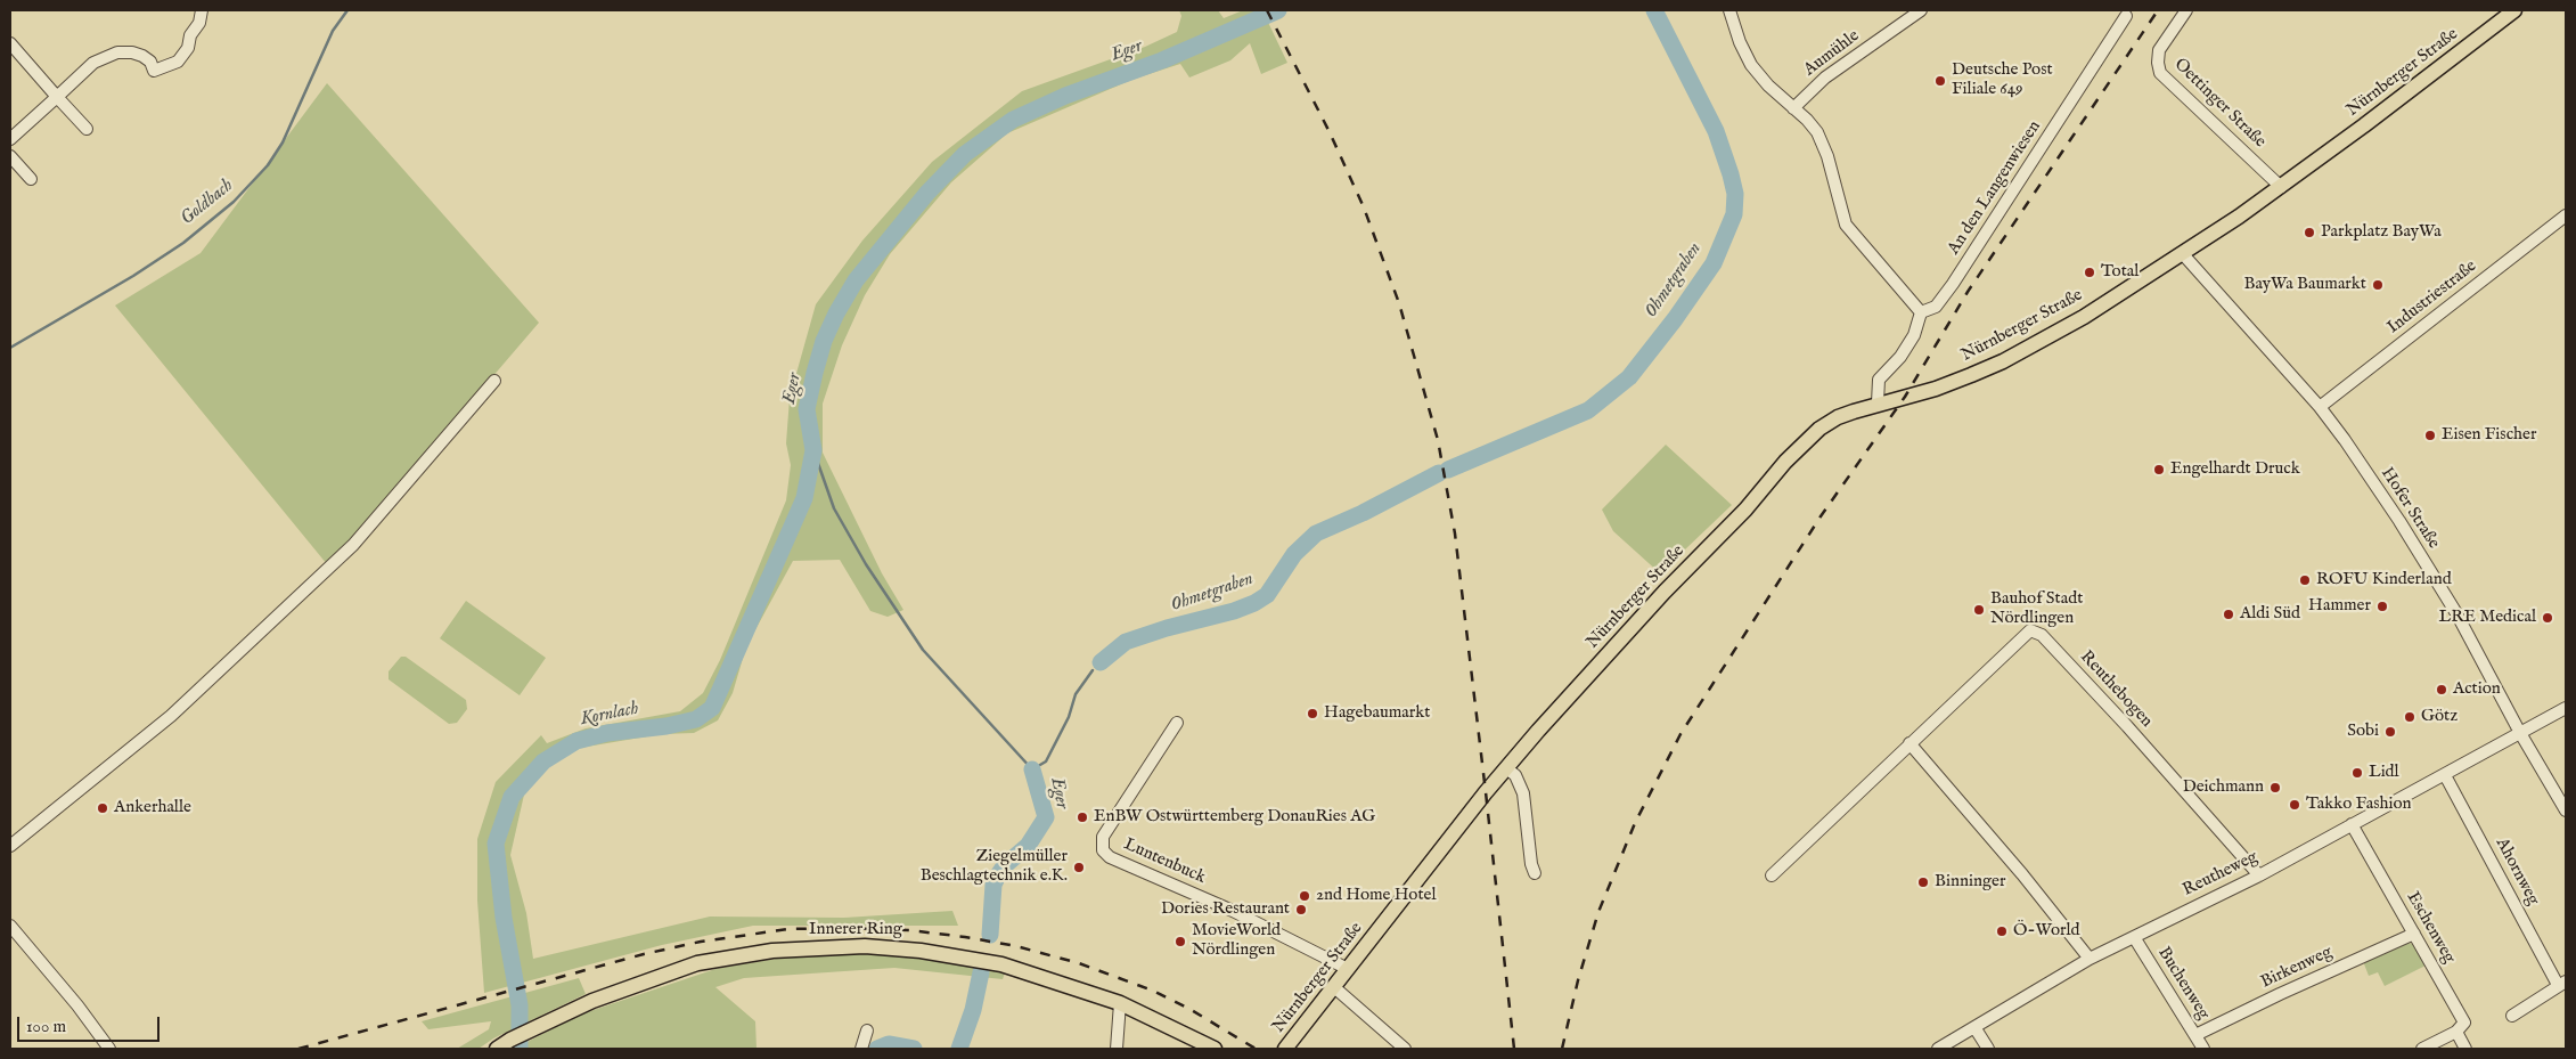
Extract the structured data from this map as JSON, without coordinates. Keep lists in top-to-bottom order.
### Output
{
  "streets": {
    "main road": ["Nürnberger Straße", "Innerer Ring"],
    "street": [
      "Aumühle",
      "Oettinger Straße",
      "An den Langenwiesen",
      "Industriestraße",
      "Hofer Straße",
      "Reuthebogen",
      "Luntenbuck",
      "Ahornweg",
      "Reutheweg",
      "Eschenweg",
      "Birkenweg",
      "Buchenweg"
    ]
  },
  "crossings": [
    ["Nürnberger Straße", "Oettinger Straße"],
    ["Nürnberger Straße", "Hofer Straße"],
    ["Nürnberger Straße", "Luntenbuck"],
    ["Industriestraße", "Hofer Straße"],
    ["Hofer Straße", "Reutheweg"],
    ["Reuthebogen", "Reutheweg"],
    ["Ahornweg", "Reutheweg"],
    ["Reutheweg", "Eschenweg"],
    ["Reutheweg", "Buchenweg"],
    ["Eschenweg", "Birkenweg"],
    ["Birkenweg", "Buchenweg"]
  ],
  "water": [
    "Eger",
    "Goldbach",
    "Ohmetgraben",
    "Kornlach"
  ],
  "places": [
    "Deutsche Post Filiale 649",
    "Parkplatz BayWa",
    "Total",
    "BayWa Baumarkt",
    "Eisen Fischer",
    "Engelhardt Druck",
    "ROFU Kinderland",
    "Hammer",
    "Bauhof Stadt Nördlingen",
    "Aldi Süd",
    "LRE Medical",
    "Action",
    "Hagebaumarkt",
    "Götz",
    "Sobi",
    "Lidl",
    "Deichmann",
    "Takko Fashion",
    "Ankerhalle",
    "EnBW Ostwürttemberg DonauRies AG",
    "Ziegelmüller Beschlagtechnik e.K.",
    "Binninger",
    "2nd Home Hotel",
    "Dories Restaurant",
    "Ö-World",
    "MovieWorld Nördlingen"
  ],
  "scale_bar": "100 m"
}
